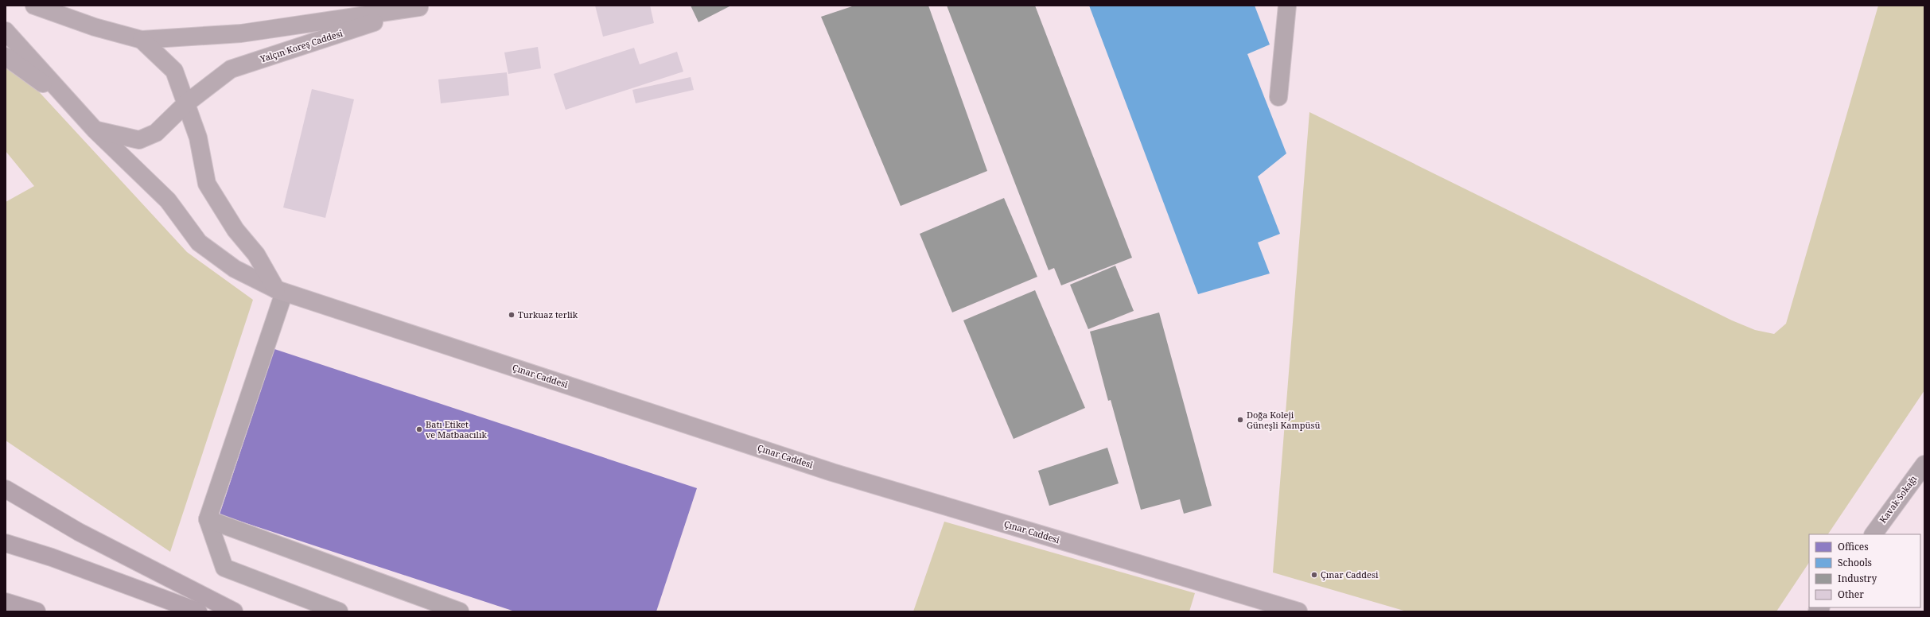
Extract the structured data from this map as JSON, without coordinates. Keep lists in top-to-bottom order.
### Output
{
  "streets": {
    "main road": ["Yalçın Koreş Caddesi", "Çınar Caddesi"],
    "street": ["Kavak Sokağı"]
  },
  "crossings": [
    ["Yalçın Koreş Caddesi", "Çınar Caddesi"]
  ],
  "places": [
    "Turkuaz terlik",
    "Doğa Koleji Güneşli Kampüsü",
    "Batı Etiket ve Matbaacılık",
    "Çınar Caddesi"
  ],
  "legend": [
    "Offices",
    "Schools",
    "Industry",
    "Other"
  ]
}
